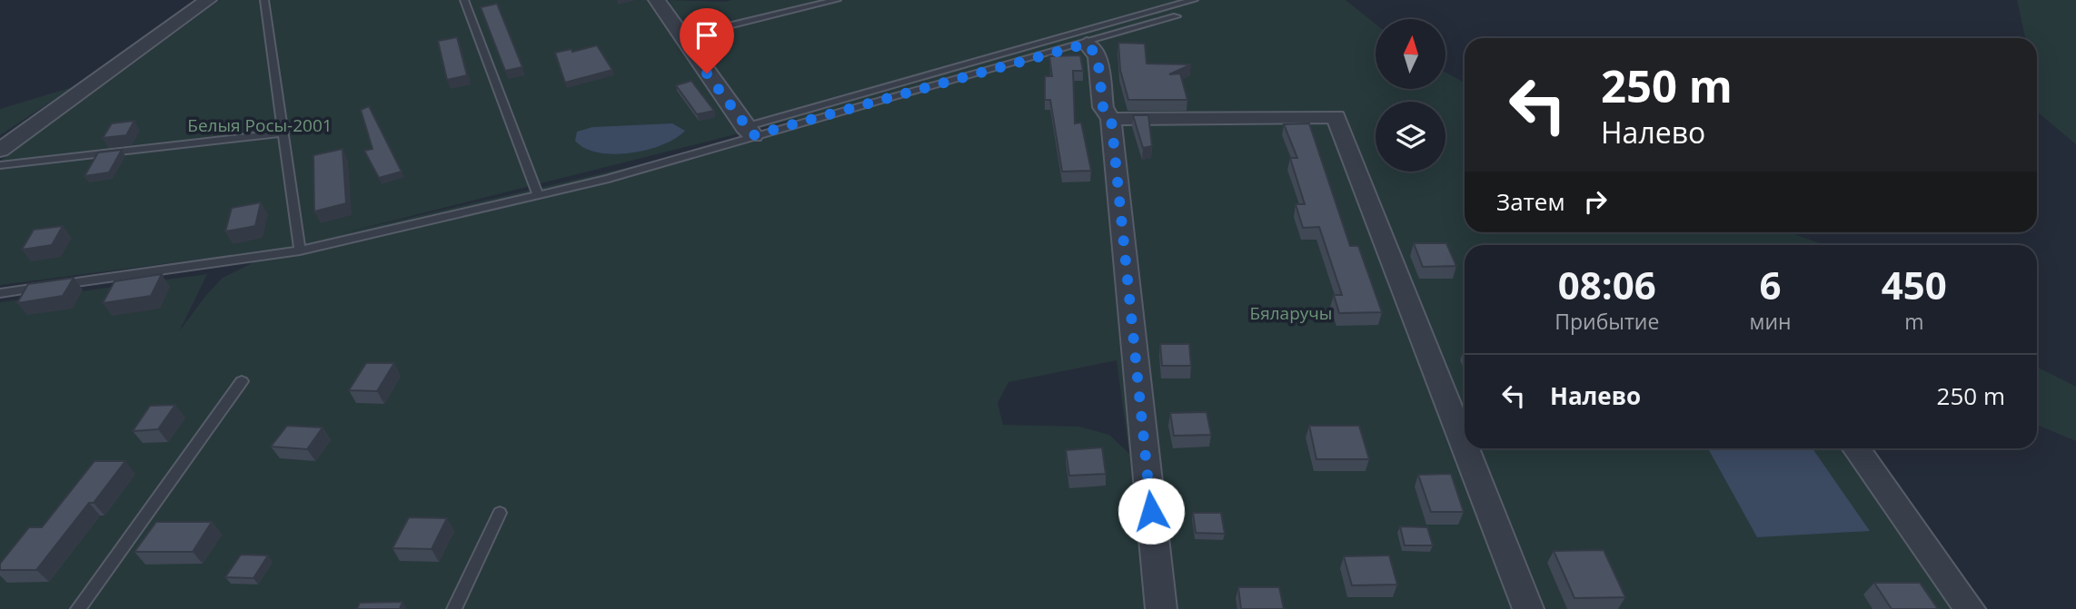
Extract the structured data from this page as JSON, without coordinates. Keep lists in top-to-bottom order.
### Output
{
  "parks": ["Белыя Росы-2001", "Бяларучы"],
  "north": "top",
  "page": {
    "turn": ["250 m", "Налево"],
    "then": "Затем",
    "eta": [
      "08:06",
      "Прибытие",
      "6",
      "мин",
      "450",
      "m"
    ],
    "list": [
      {
        "name": "Налево",
        "value": "250 m"
      }
    ]
  }
}
